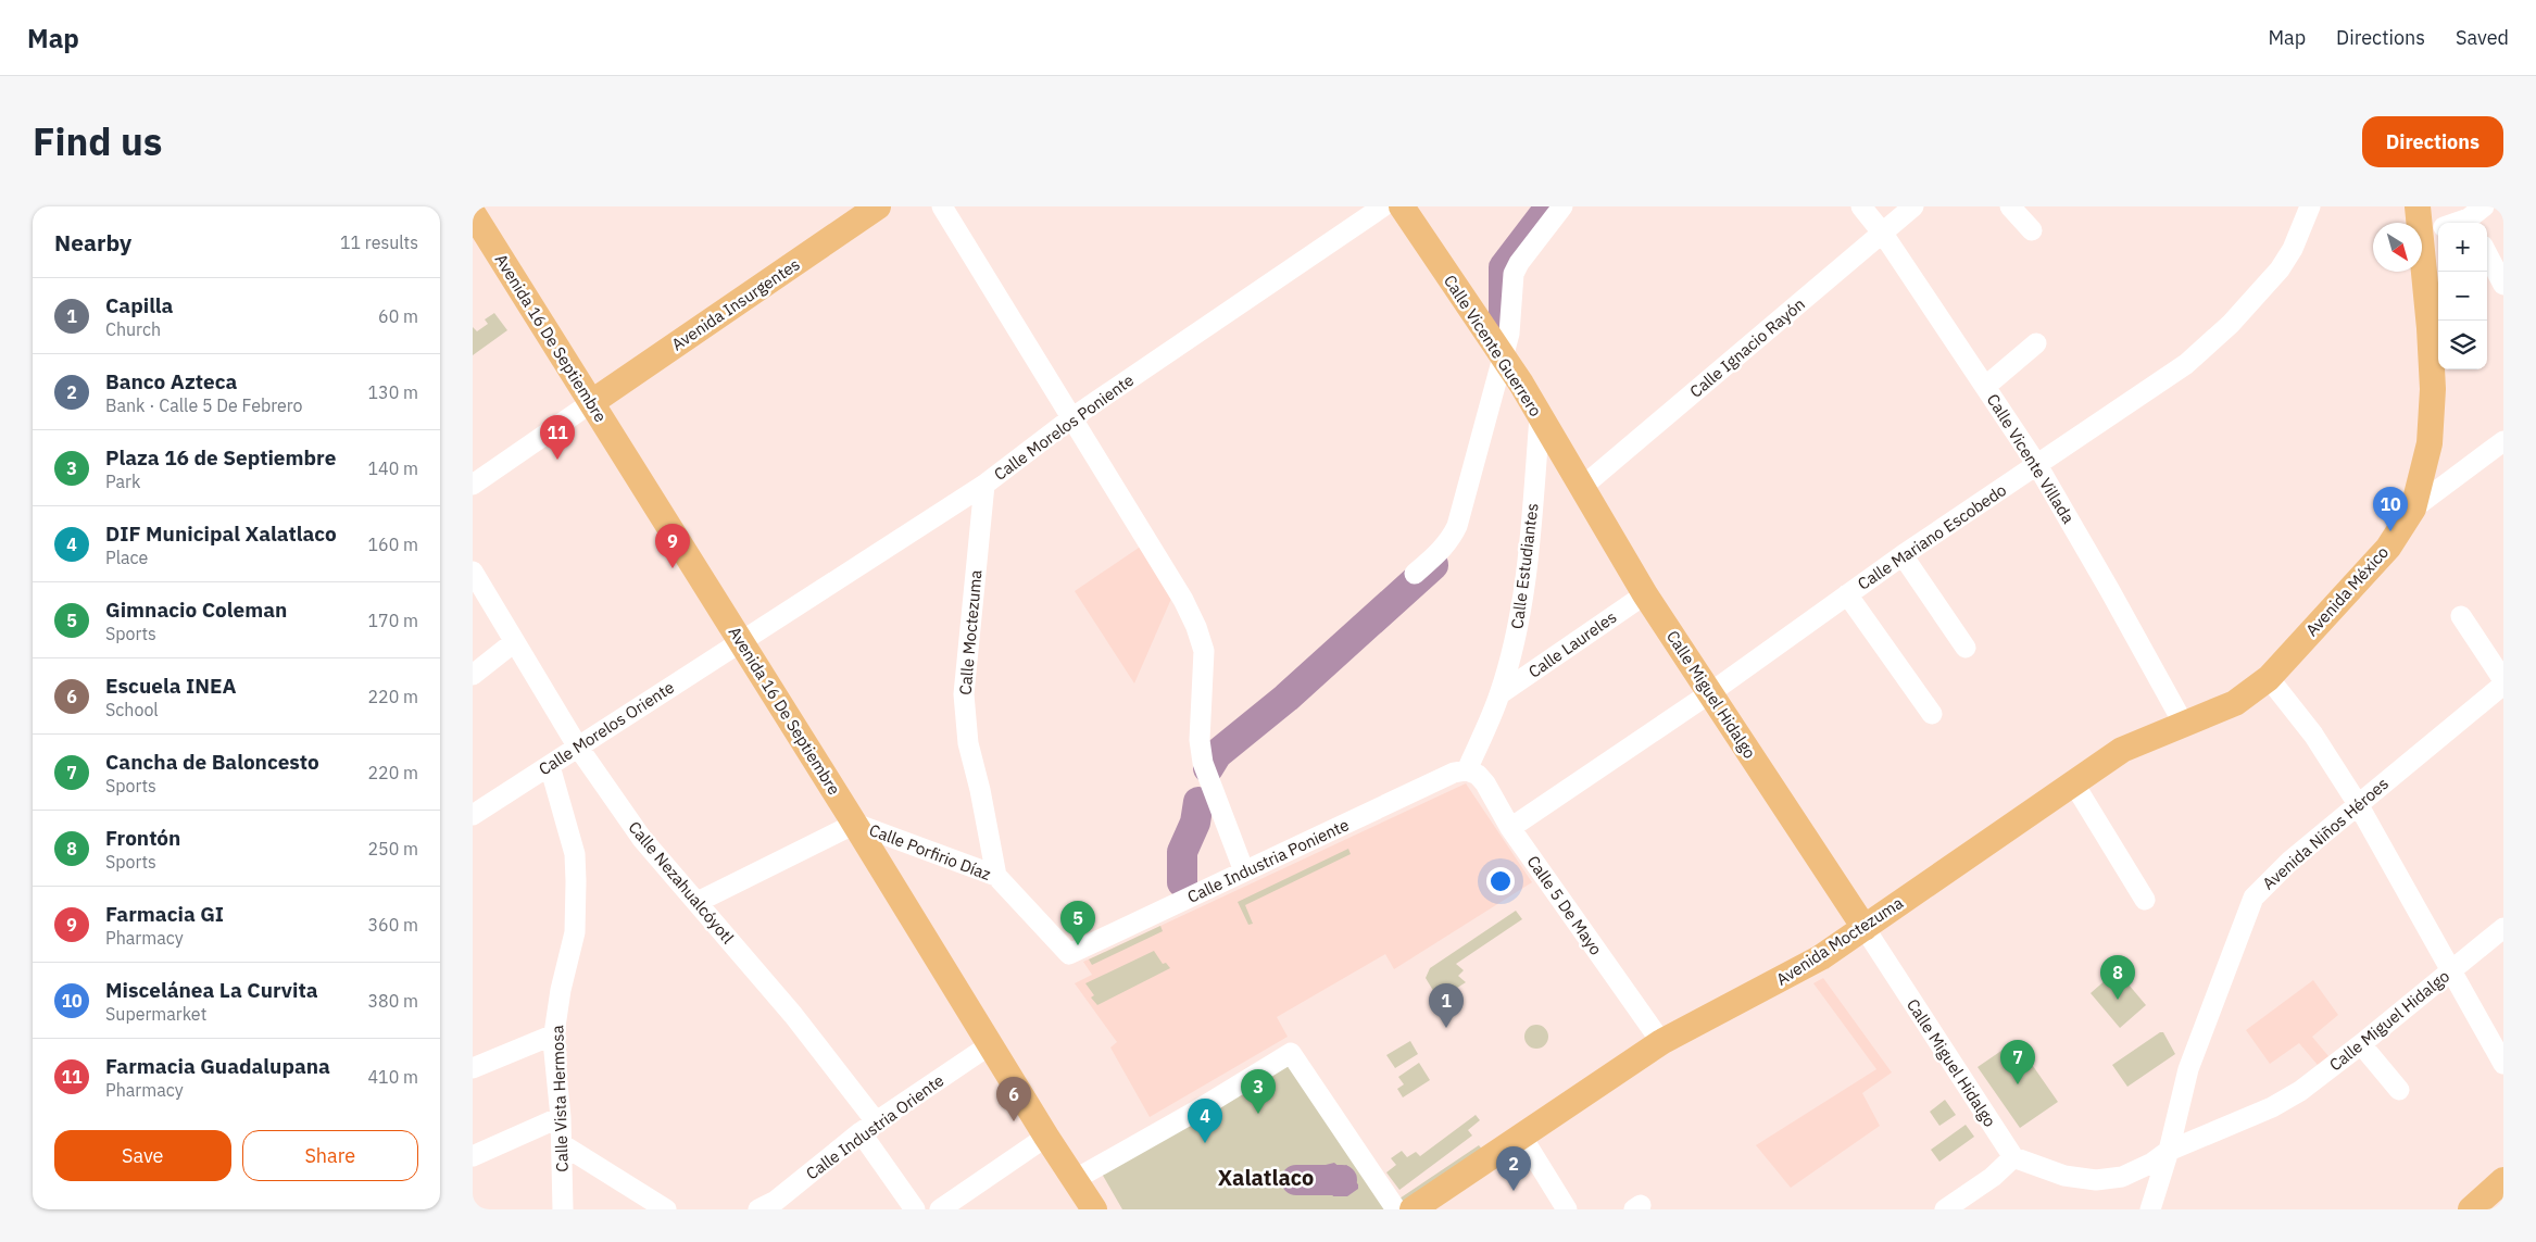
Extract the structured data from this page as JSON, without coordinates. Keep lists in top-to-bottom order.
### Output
{
  "streets": {
    "main road": [
      "Avenida Insurgentes",
      "Avenida 16 De Septiembre",
      "Calle Vicente Guerrero",
      "Avenida México",
      "Calle Miguel Hidalgo",
      "Avenida Moctezuma"
    ],
    "street": [
      "Calle Ignacio Rayón",
      "Calle Morelos Poniente",
      "Calle Vicente Villada",
      "Calle Mariano Escobedo",
      "Calle Estudiantes",
      "Calle Moctezuma",
      "Calle Laureles",
      "Calle Morelos Oriente",
      "Avenida Niños Héroes",
      "Calle Porfirio Díaz",
      "Calle Industria Poniente",
      "Calle Nezahualcóyotl",
      "Calle 5 De Mayo",
      "Calle Vista Hermosa",
      "Calle Industria Oriente"
    ]
  },
  "crossings": [
    ["Avenida Insurgentes", "Avenida 16 De Septiembre"],
    ["Avenida 16 De Septiembre", "Calle Morelos Poniente"],
    ["Avenida 16 De Septiembre", "Calle Morelos Oriente"],
    ["Avenida 16 De Septiembre", "Calle Porfirio Díaz"],
    ["Avenida 16 De Septiembre", "Calle Industria Oriente"],
    ["Calle Vicente Guerrero", "Calle Ignacio Rayón"],
    ["Calle Vicente Guerrero", "Calle Estudiantes"],
    ["Calle Vicente Guerrero", "Calle Miguel Hidalgo"],
    ["Calle Ignacio Rayón", "Calle Vicente Villada"],
    ["Calle Ignacio Rayón", "Calle Miguel Hidalgo"],
    ["Calle Morelos Poniente", "Calle Moctezuma"],
    ["Calle Morelos Poniente", "Calle Morelos Oriente"],
    ["Calle Vicente Villada", "Calle Mariano Escobedo"],
    ["Calle Vicente Villada", "Avenida Moctezuma"],
    ["Calle Mariano Escobedo", "Calle Miguel Hidalgo"],
    ["Calle Mariano Escobedo", "Calle 5 De Mayo"],
    ["Calle Estudiantes", "Calle Laureles"],
    ["Calle Estudiantes", "Calle Industria Poniente"],
    ["Calle Estudiantes", "Calle 5 De Mayo"],
    ["Avenida México", "Avenida Moctezuma"],
    ["Calle Moctezuma", "Calle Porfirio Díaz"],
    ["Calle Laureles", "Calle Miguel Hidalgo"],
    ["Calle Miguel Hidalgo", "Avenida Niños Héroes"],
    ["Calle Miguel Hidalgo", "Avenida Moctezuma"],
    ["Calle Morelos Oriente", "Calle Nezahualcóyotl"],
    ["Calle Morelos Oriente", "Calle Vista Hermosa"],
    ["Calle Porfirio Díaz", "Calle Industria Poniente"],
    ["Calle Industria Poniente", "Calle 5 De Mayo"],
    ["Calle Nezahualcóyotl", "Calle Industria Oriente"],
    ["Calle 5 De Mayo", "Avenida Moctezuma"]
  ],
  "districts": ["Xalatlaco"],
  "north": "bottom right",
  "page": {
    "header": "Map",
    "nav": ["Map", "Directions", "Saved"],
    "title": "Find us",
    "buttons": [
      "Directions",
      ["Save", "Share"]
    ],
    "heading": ["Nearby", "11 results"],
    "map_buttons": ["+", "−"],
    "list": [
      {
        "mark": "1",
        "name": "Capilla",
        "note": "Church",
        "value": "60 m"
      },
      {
        "mark": "2",
        "name": "Banco Azteca",
        "note": "Bank · Calle 5 De Febrero",
        "value": "130 m"
      },
      {
        "mark": "3",
        "name": "Plaza 16 de Septiembre",
        "note": "Park",
        "value": "140 m"
      },
      {
        "mark": "4",
        "name": "DIF Municipal Xalatlaco",
        "note": "Place",
        "value": "160 m"
      },
      {
        "mark": "5",
        "name": "Gimnacio Coleman",
        "note": "Sports",
        "value": "170 m"
      },
      {
        "mark": "6",
        "name": "Escuela INEA",
        "note": "School",
        "value": "220 m"
      },
      {
        "mark": "7",
        "name": "Cancha de Baloncesto",
        "note": "Sports",
        "value": "220 m"
      },
      {
        "mark": "8",
        "name": "Frontón",
        "note": "Sports",
        "value": "250 m"
      },
      {
        "mark": "9",
        "name": "Farmacia GI",
        "note": "Pharmacy",
        "value": "360 m"
      },
      {
        "mark": "10",
        "name": "Miscelánea La Curvita",
        "note": "Supermarket",
        "value": "380 m"
      },
      {
        "mark": "11",
        "name": "Farmacia Guadalupana",
        "note": "Pharmacy",
        "value": "410 m"
      }
    ],
    "pins": [
      "11",
      "10",
      "9",
      "5",
      "8",
      "1",
      "7",
      "3",
      "6",
      "4",
      "2"
    ]
  }
}
